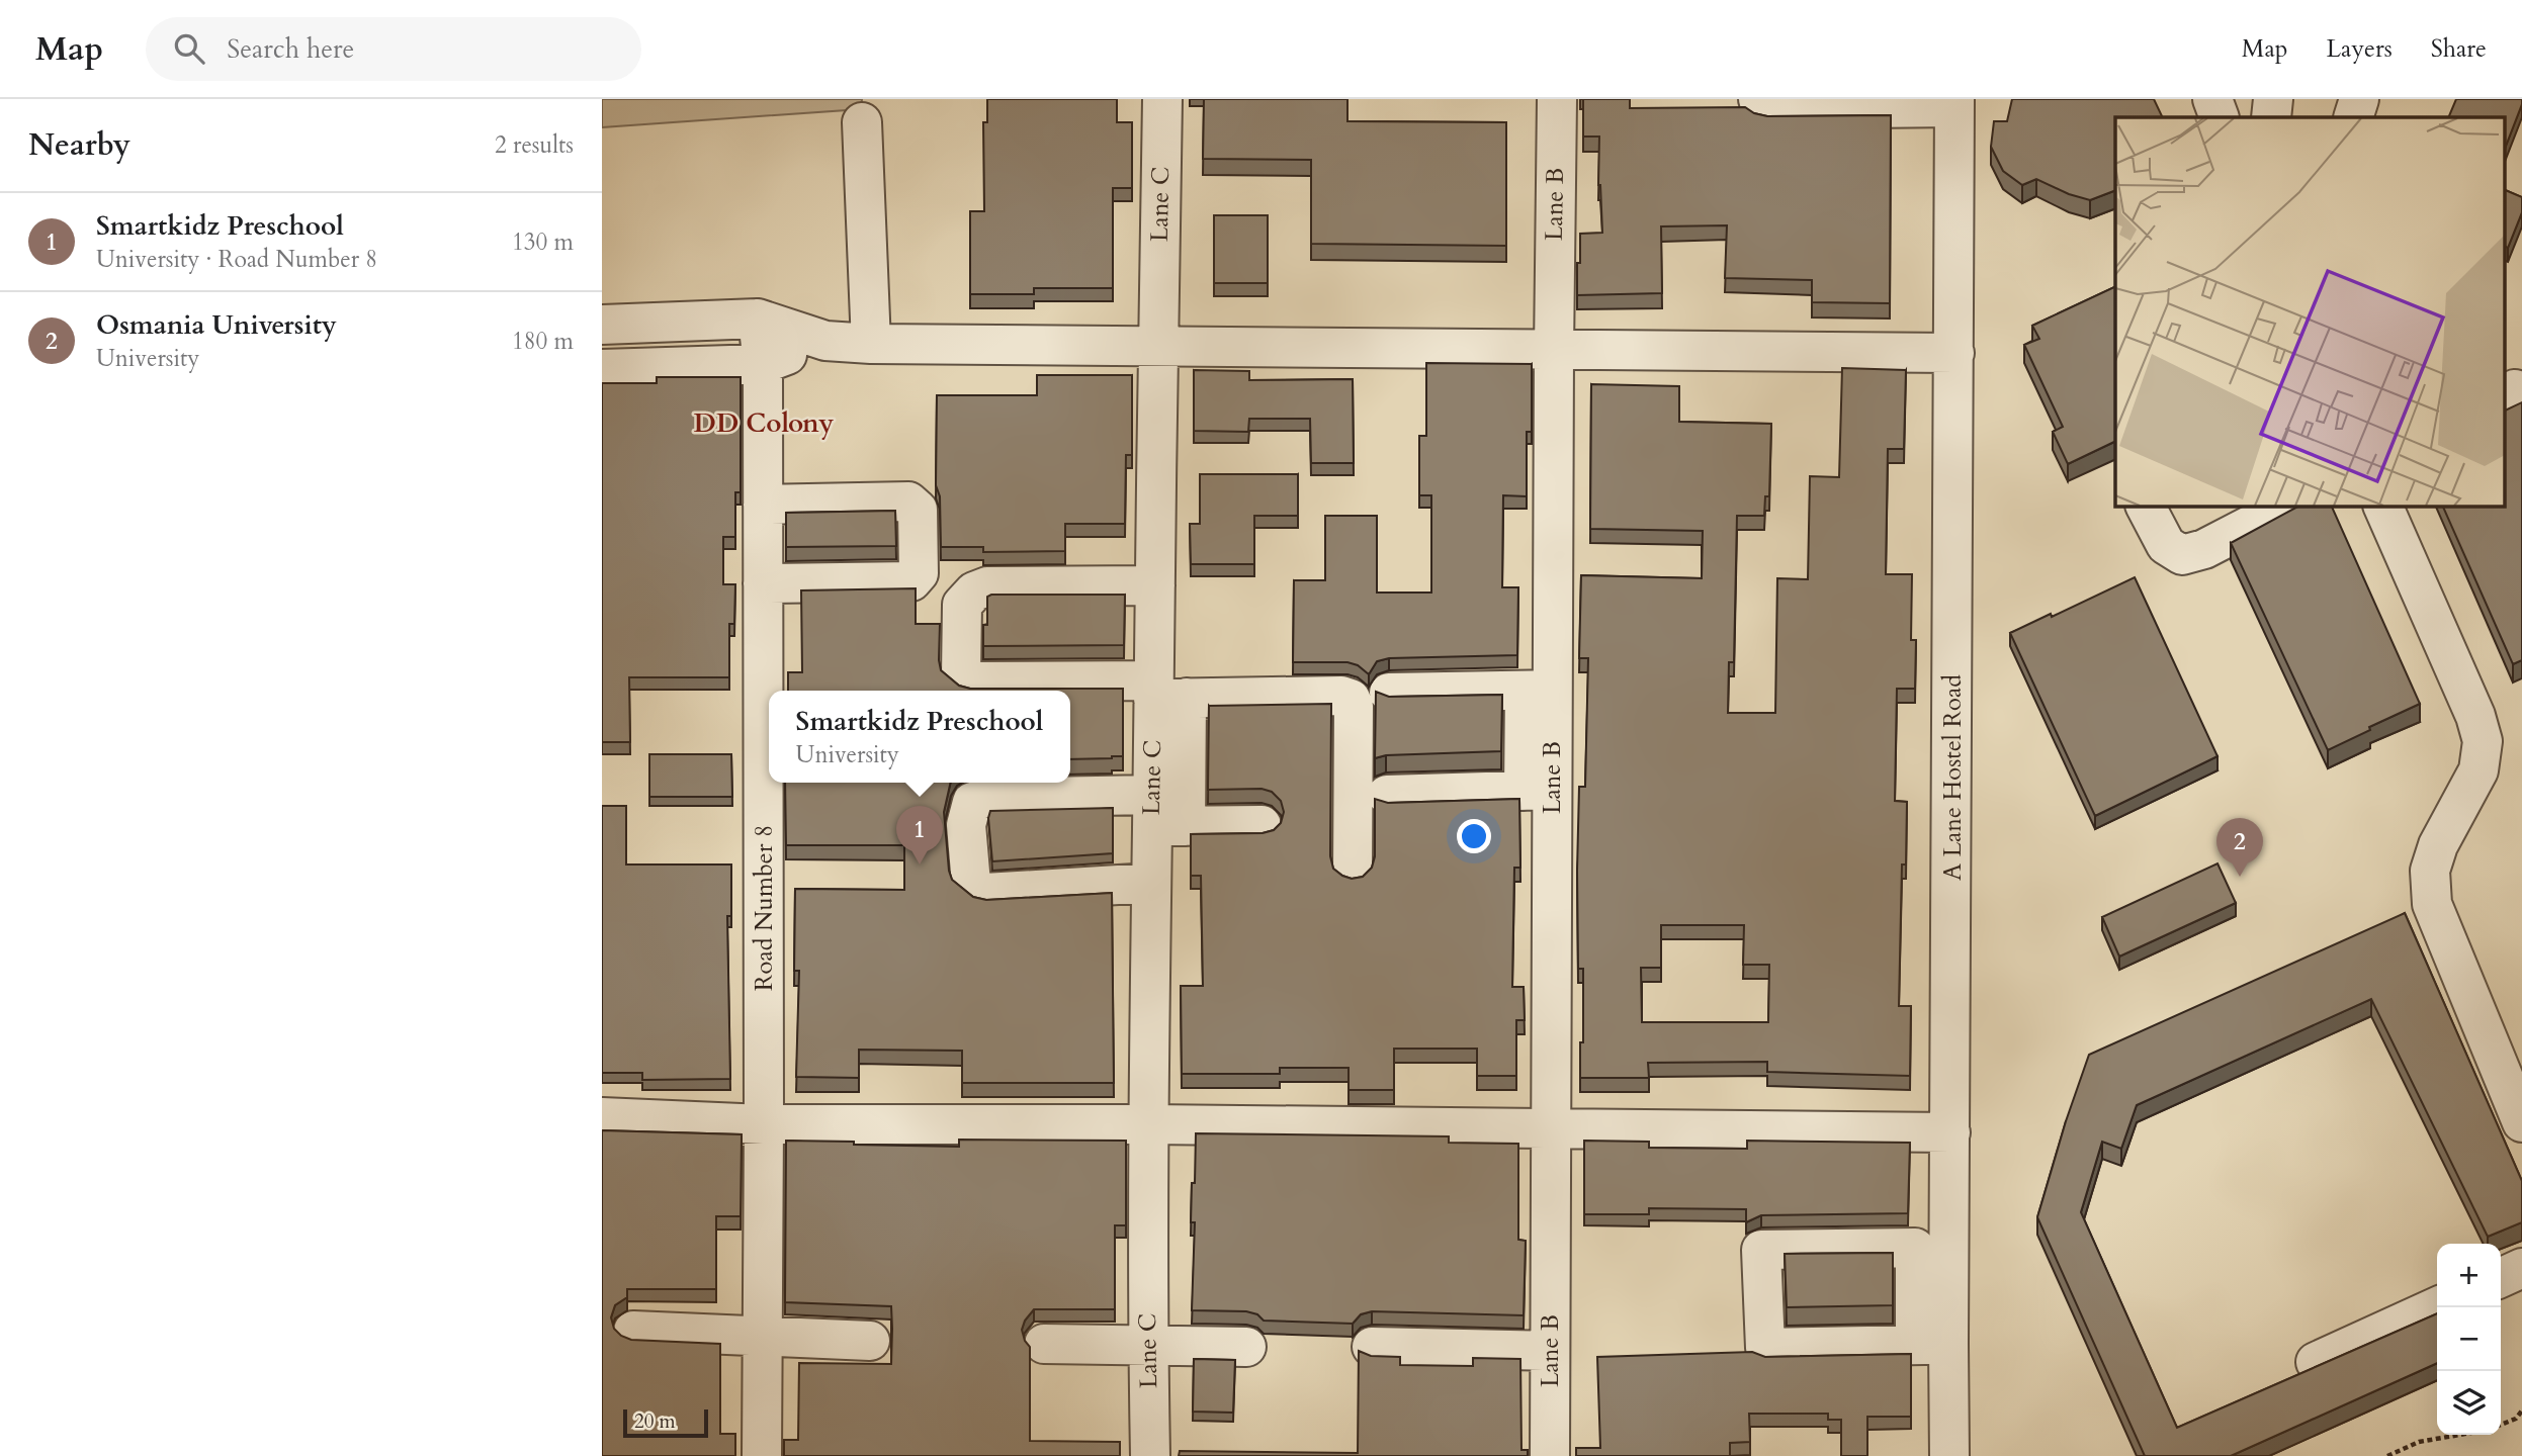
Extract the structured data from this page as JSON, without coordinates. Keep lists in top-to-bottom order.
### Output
{
  "streets": {
    "street": [
      "Lane C",
      "Lane B",
      "A Lane Hostel Road",
      "Road Number 8"
    ]
  },
  "districts": ["DD Colony"],
  "scale_bar": "20 m",
  "page": {
    "header": "Map",
    "search": "Search here",
    "nav": ["Map", "Layers", "Share"],
    "heading": ["Nearby", "2 results"],
    "list": [
      {
        "mark": "1",
        "name": "Smartkidz Preschool",
        "note": "University · Road Number 8",
        "value": "130 m"
      },
      {
        "mark": "2",
        "name": "Osmania University",
        "note": "University",
        "value": "180 m"
      }
    ],
    "popup": ["Smartkidz Preschool", "University"],
    "pins": ["1", "2"],
    "map_buttons": ["+", "−"],
    "scale": "20 m"
  }
}
